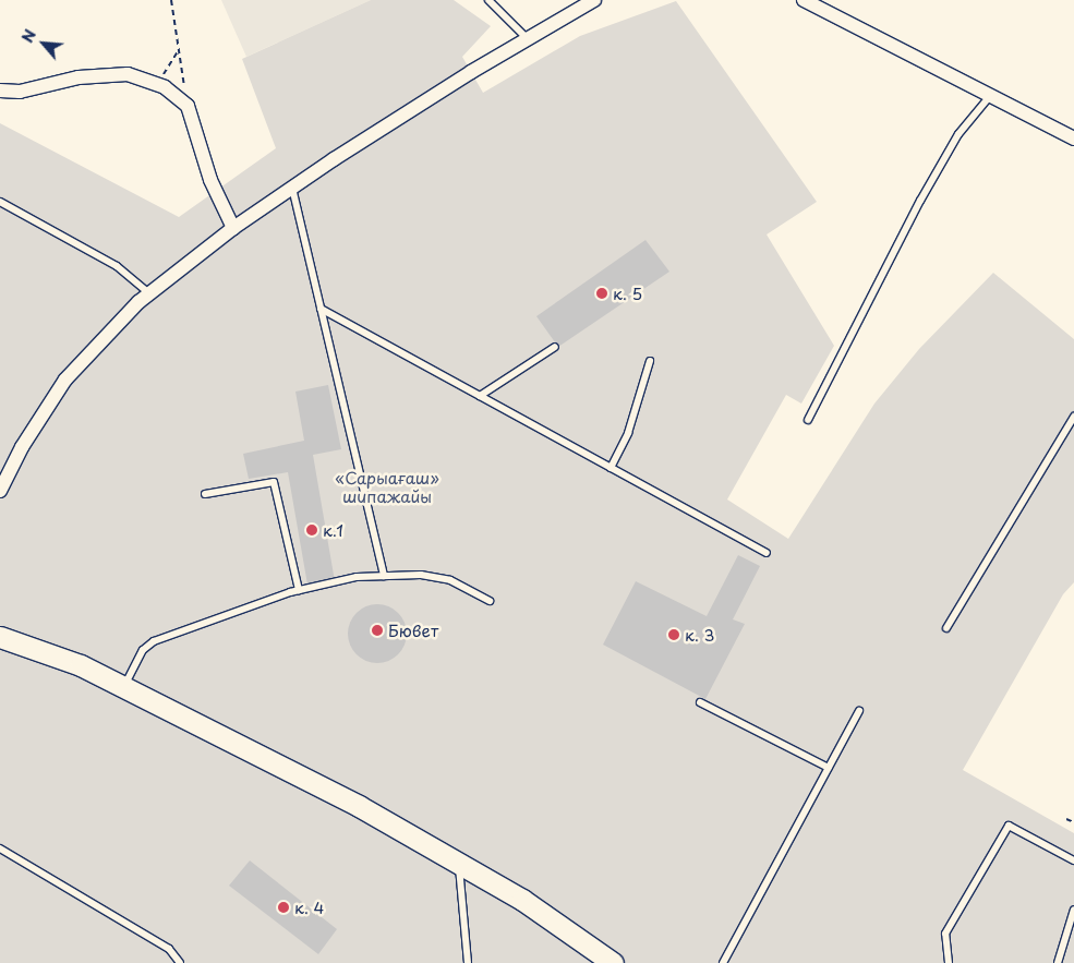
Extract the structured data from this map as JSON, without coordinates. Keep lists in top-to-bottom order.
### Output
{
  "parks": ["«Сарыағаш» шипажайы"],
  "places": [
    "к. 5",
    "к.1",
    "Бювет",
    "к. 3",
    "к. 4"
  ],
  "north": "top left"
}
